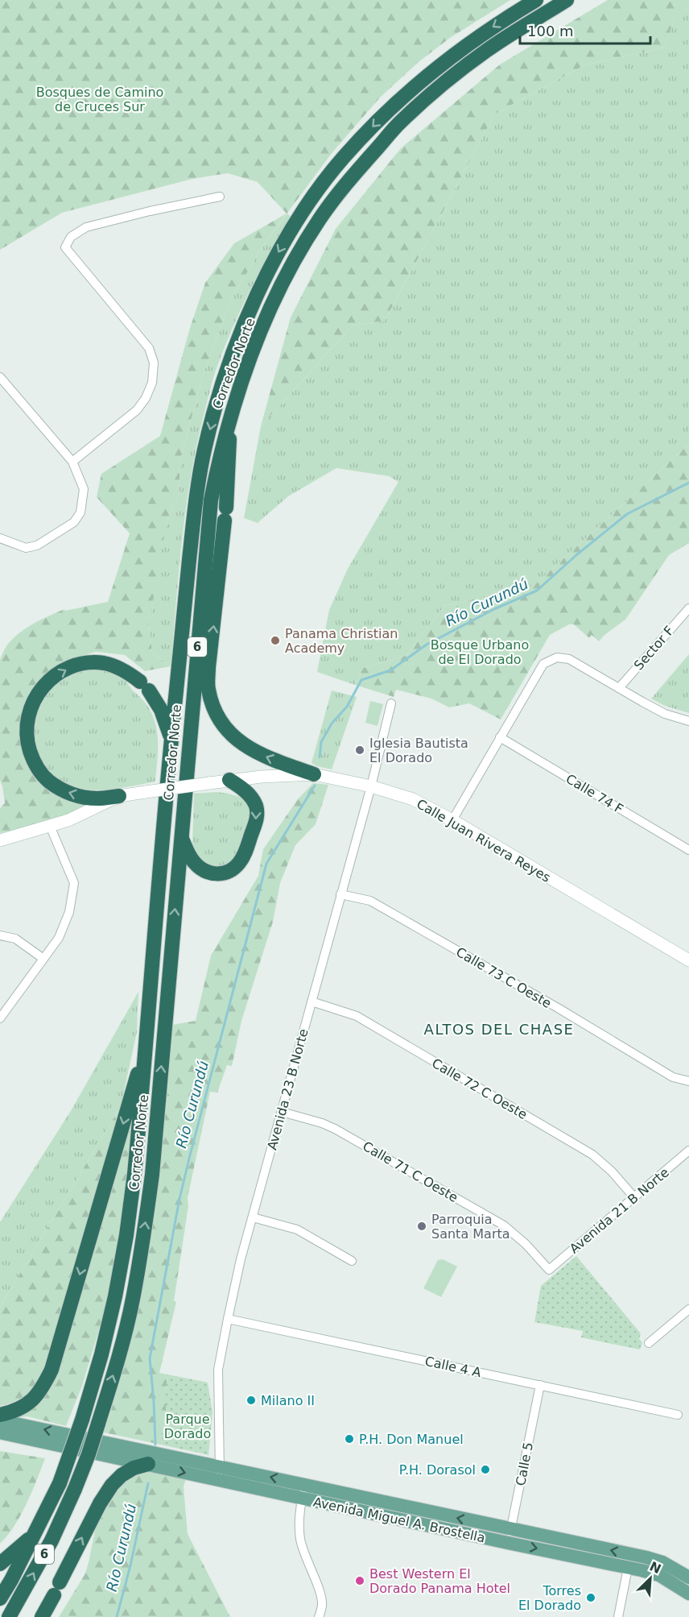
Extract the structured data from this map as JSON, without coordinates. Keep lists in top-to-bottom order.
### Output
{
  "streets": {
    "highway": ["Corredor Norte", "6"],
    "main road": ["Avenida Miguel A. Brostella"],
    "street": [
      "Sector F",
      "Calle 74 F",
      "Calle Juan Rivera Reyes",
      "Calle 73 C Oeste",
      "Calle 72 C Oeste",
      "Avenida 23 B Norte",
      "Calle 71 C Oeste",
      "Avenida 21 B Norte",
      "Calle 4 A",
      "Calle 5"
    ]
  },
  "crossings": [
    ["Calle Juan Rivera Reyes", "Avenida 23 B Norte"],
    ["Calle 73 C Oeste", "Avenida 23 B Norte"],
    ["Calle 72 C Oeste", "Avenida 23 B Norte"],
    ["Calle 72 C Oeste", "Avenida 21 B Norte"],
    ["Avenida 23 B Norte", "Calle 71 C Oeste"],
    ["Avenida 23 B Norte", "Calle 4 A"],
    ["Avenida 23 B Norte", "Avenida Miguel A. Brostella"],
    ["Calle 71 C Oeste", "Avenida 21 B Norte"],
    ["Calle 4 A", "Calle 5"],
    ["Calle 5", "Avenida Miguel A. Brostella"]
  ],
  "districts": ["ALTOS DEL CHASE"],
  "water": ["Río Curundú"],
  "parks": ["Bosques de Camino de Cruces Sur", "Bosque Urbano de El Dorado", "Parque Dorado"],
  "places": [
    "Panama Christian Academy",
    "Iglesia Bautista El Dorado",
    "Parroquia Santa Marta",
    "Milano II",
    "P.H. Don Manuel",
    "P.H. Dorasol",
    "Best Western El Dorado Panama Hotel",
    "Torres El Dorado"
  ],
  "scale_bar": "100 m",
  "north": "top right"
}
